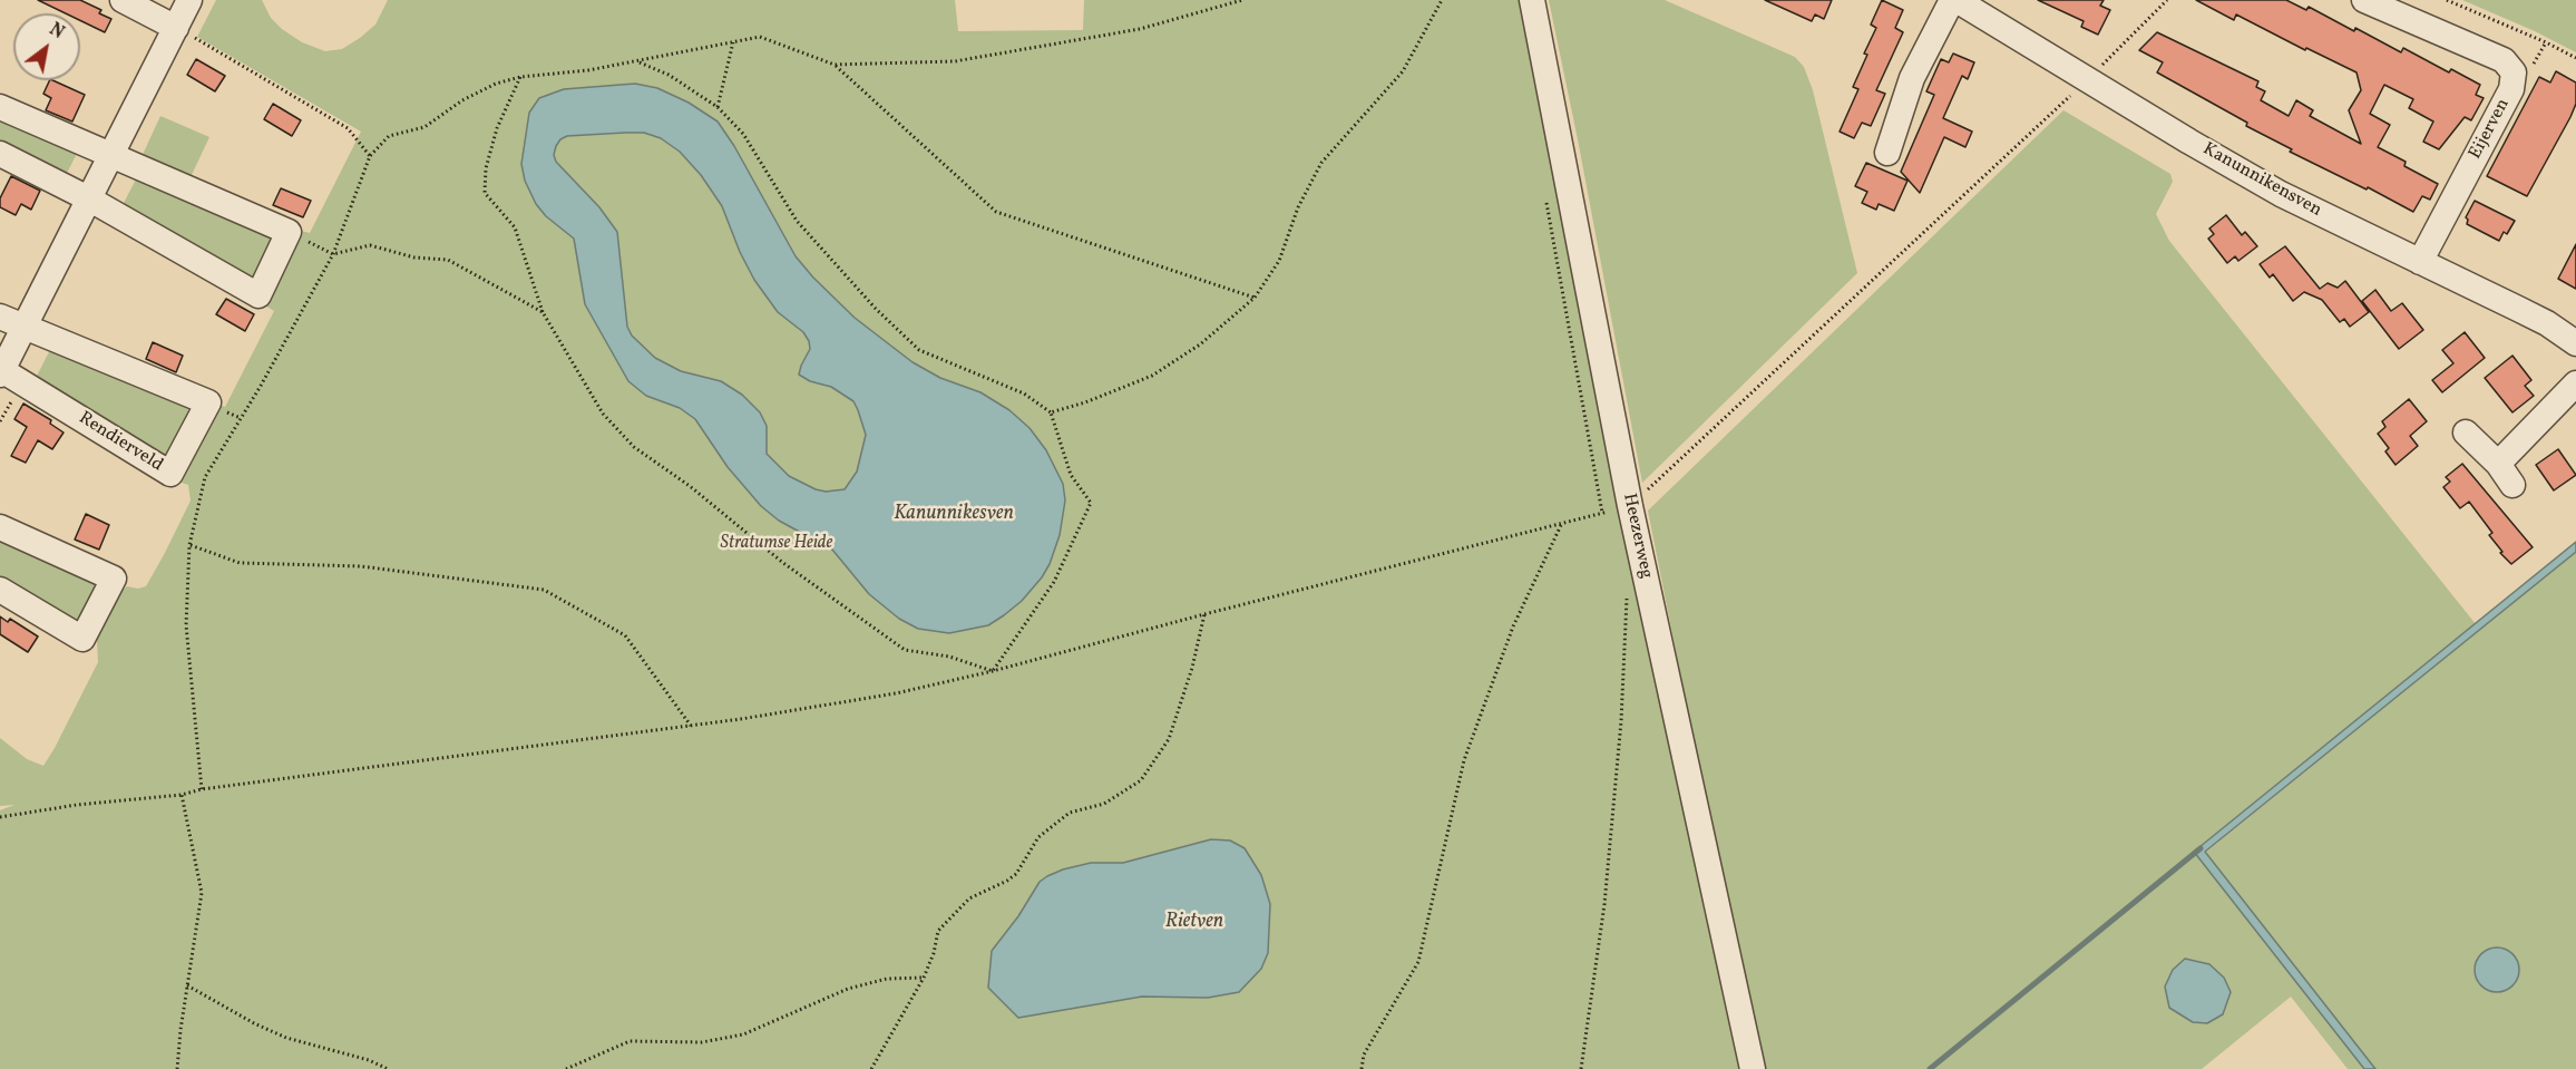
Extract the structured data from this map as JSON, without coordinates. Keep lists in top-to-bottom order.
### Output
{
  "streets": {
    "street": [
      "Eijerven",
      "Kanunnikensven",
      "Rendierveld",
      "Heezerweg"
    ]
  },
  "crossings": [
    ["Eijerven", "Kanunnikensven"]
  ],
  "water": ["Kanunnikesven", "Rietven"],
  "parks": ["Stratumse Heide"],
  "north": "top right"
}
